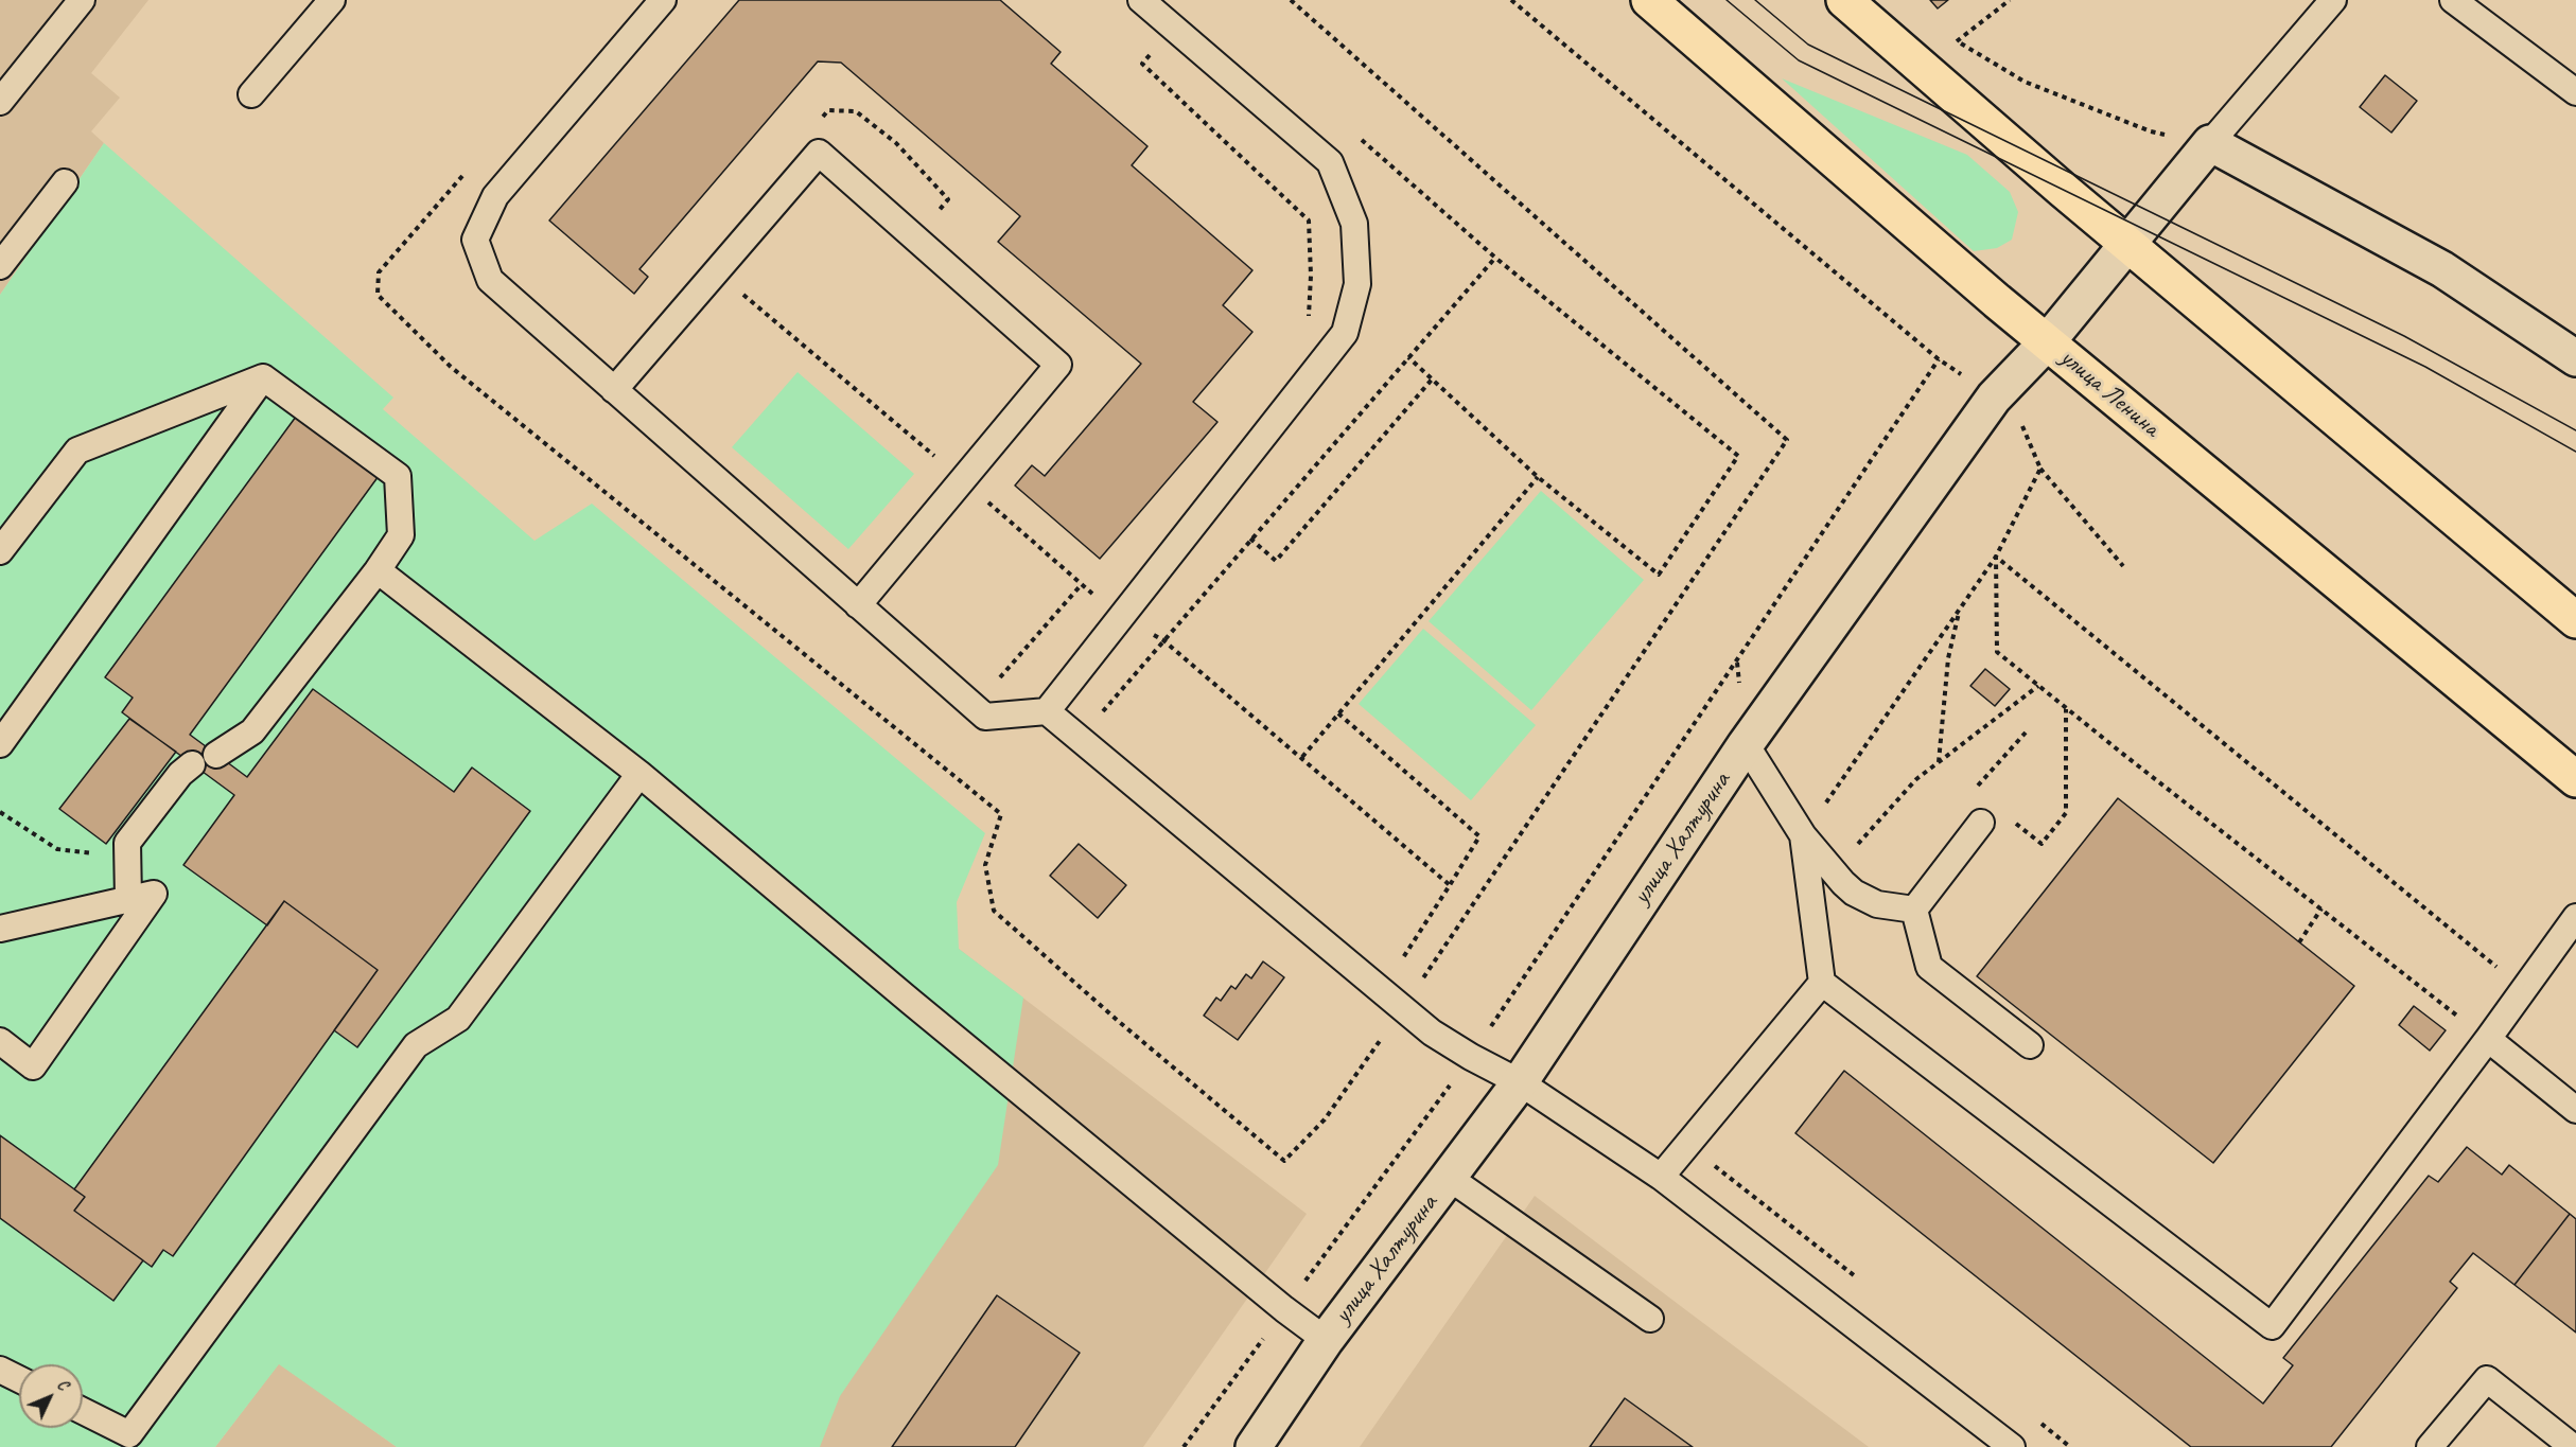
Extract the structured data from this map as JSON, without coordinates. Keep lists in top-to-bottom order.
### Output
{
  "streets": {
    "main road": ["улица Ленина"],
    "street": ["улица Халтурина"]
  },
  "crossings": [
    ["улица Ленина", "улица Халтурина"]
  ],
  "north": "top right"
}
